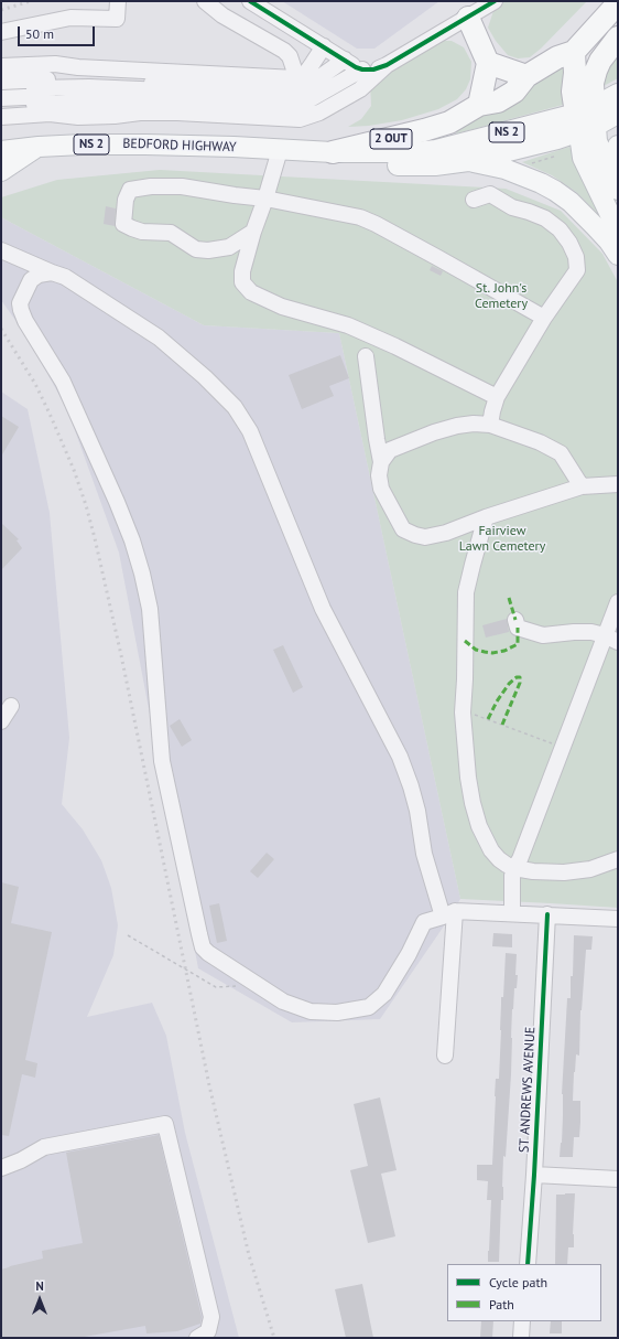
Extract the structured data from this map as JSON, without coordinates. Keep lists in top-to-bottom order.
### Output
{
  "streets": {
    "highway": ["2 OUT"],
    "main road": ["NS 2", "BEDFORD HIGHWAY"],
    "street": ["ST ANDREWS AVENUE"]
  },
  "crossings": [
    ["2 OUT", "BEDFORD HIGHWAY"]
  ],
  "parks": ["St. John's Cemetery", "Fairview Lawn Cemetery"],
  "legend": ["Cycle path", "Path"],
  "scale_bar": "50 m",
  "north": "top"
}
